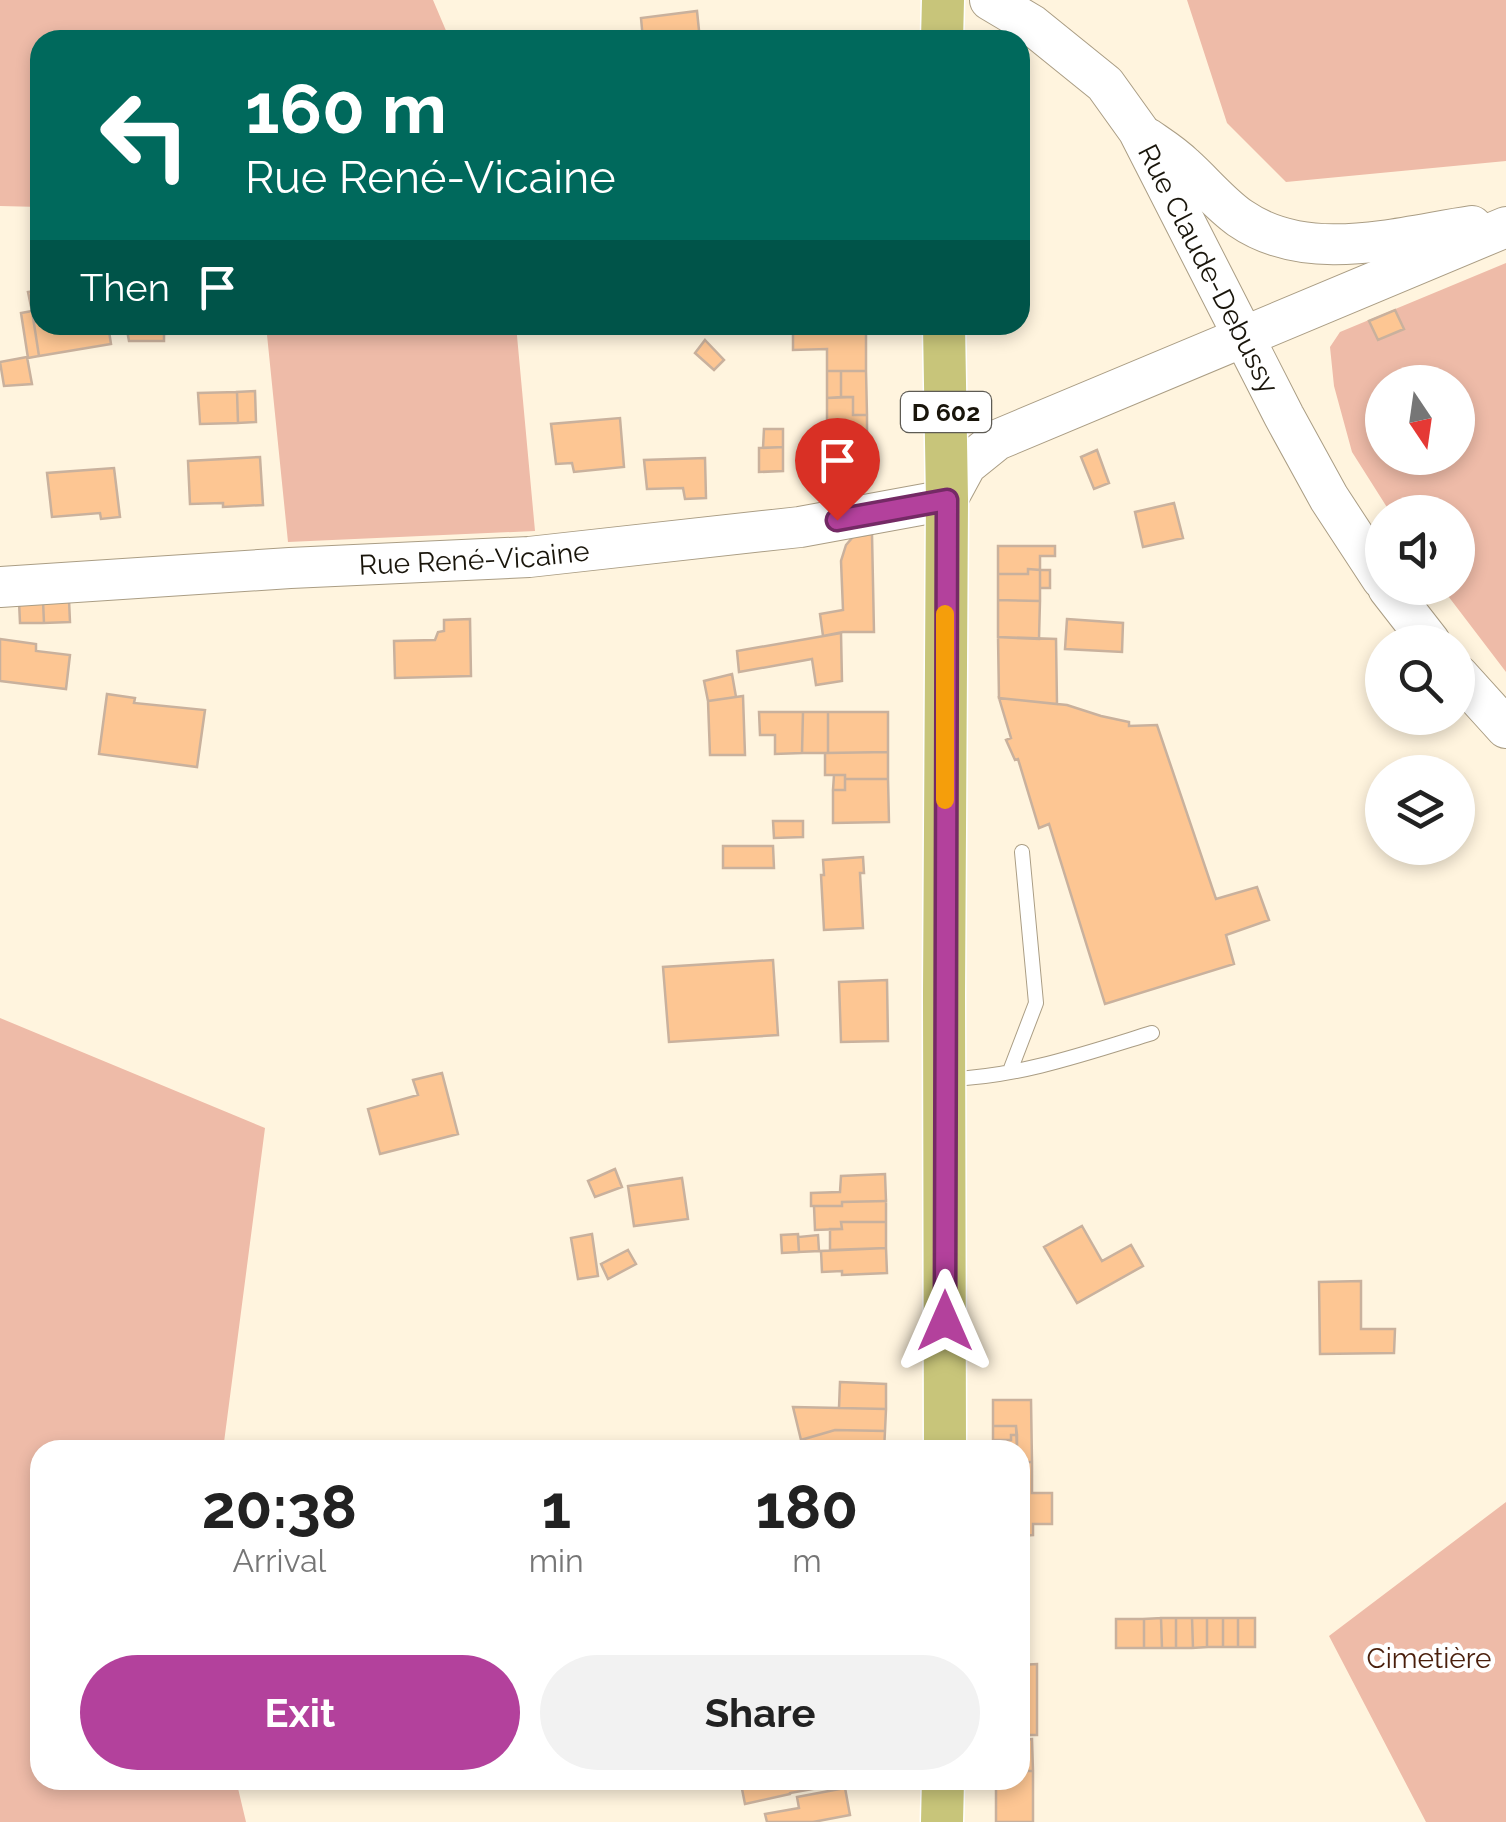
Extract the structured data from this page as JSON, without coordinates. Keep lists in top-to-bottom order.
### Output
{
  "streets": {
    "main road": ["Rue Claude-Debussy", "D 602", "Rue René-Vicaine"]
  },
  "crossings": [
    ["D 602", "Rue René-Vicaine"]
  ],
  "parks": ["Cimetière"],
  "north": "bottom",
  "page": {
    "turn": ["160 m", "Rue René-Vicaine"],
    "then": "Then",
    "eta": [
      "20:38",
      "Arrival",
      "1",
      "min",
      "180",
      "m"
    ],
    "buttons": ["Exit", "Share"]
  }
}
